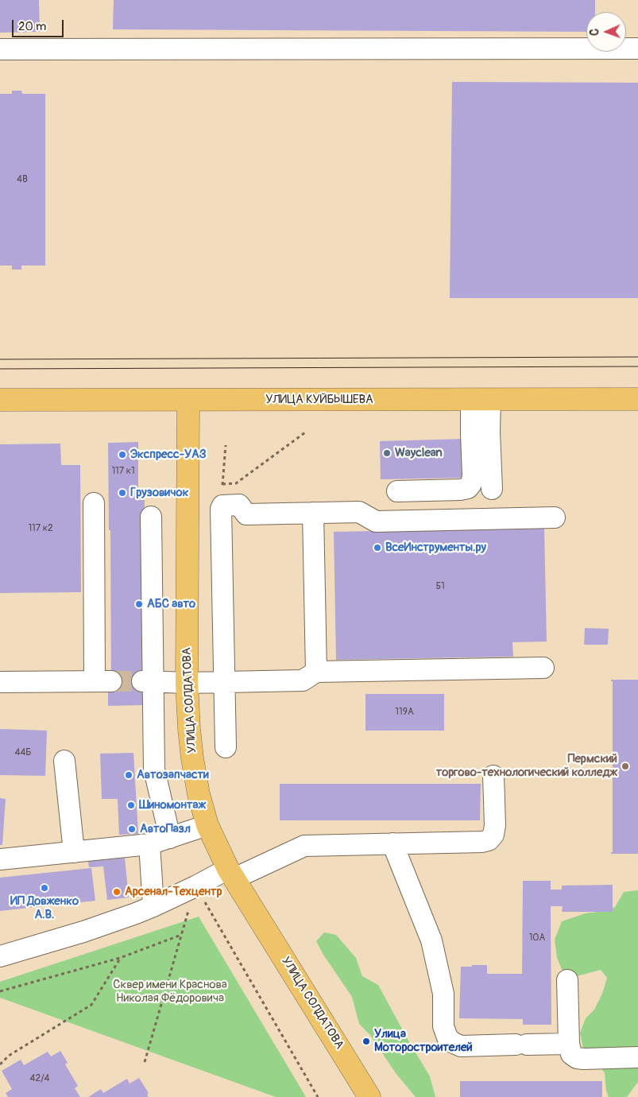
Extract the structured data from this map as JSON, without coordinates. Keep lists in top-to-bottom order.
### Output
{
  "streets": {
    "main road": ["УЛИЦА КУЙБЫШЕВА", "УЛИЦА СОЛДАТОВА"]
  },
  "crossings": [
    ["УЛИЦА КУЙБЫШЕВА", "УЛИЦА СОЛДАТОВА"]
  ],
  "parks": ["Сквер имени Краснова Николая Фёдоровича"],
  "places": [
    "Wayclean",
    "Экспресс-УАЗ",
    "Грузовичок",
    "ВсеИнструменты.ру",
    "АБС авто",
    "Пермский торгово-технологический колледж",
    "Автозапчасти",
    "Шиномонтаж",
    "АвтоПазл",
    "ИП Довженко А.В.",
    "Арсенал-Техцентр",
    "Улица Моторостроителей"
  ],
  "house_numbers": [
    "4В",
    "117 к1",
    "117 к2",
    "51",
    "119А",
    "44Б",
    "10А",
    "42/4"
  ],
  "scale_bar": "20 m",
  "north": "left"
}
